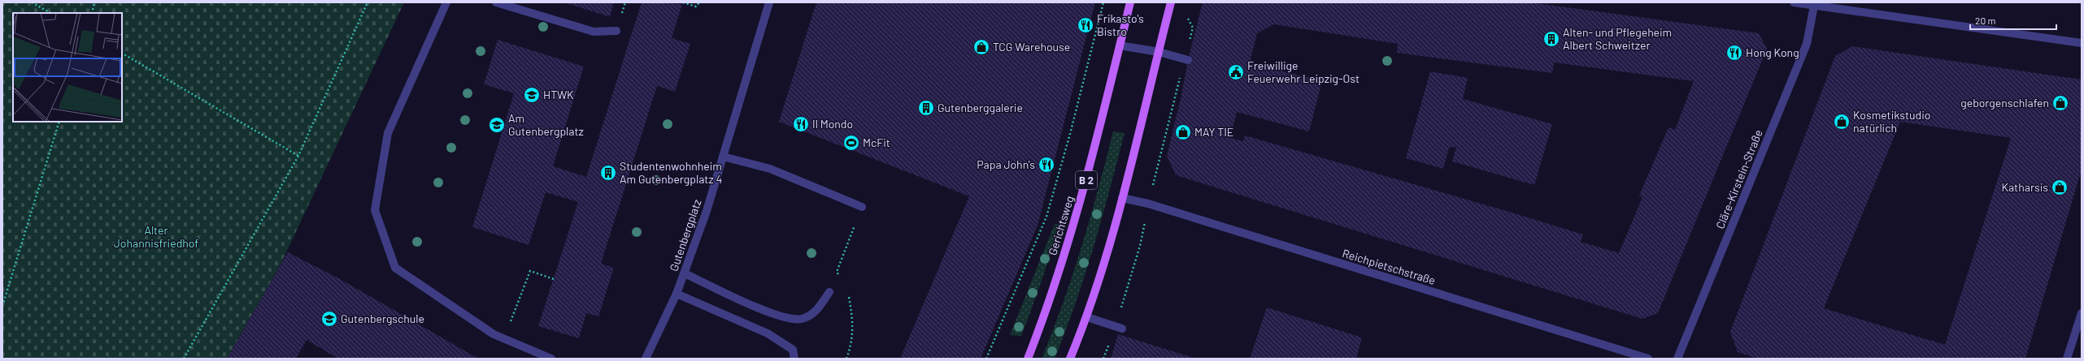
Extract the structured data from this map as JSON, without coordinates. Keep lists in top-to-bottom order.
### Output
{
  "streets": {
    "main road": ["B 2", "Gerichtsweg"],
    "street": ["Cläre-Kirstein-Straße", "Gutenbergplatz", "Reichpietschstraße"]
  },
  "parks": ["Alter Johannisfriedhof"],
  "places": {
    "restaurant": [
      "Frikasto's Bistro",
      "Hong Kong",
      "Il Mondo",
      "Papa John's"
    ],
    "building": ["Alten- und Pflegeheim Albert Schweitzer", "Gutenberggalerie", "Studentenwohnheim Am Gutenbergplatz 4"],
    "shop": [
      "TCG Warehouse",
      "geborgenschlafen",
      "Kosmetikstudio natürlich",
      "MAY TIE",
      "Katharsis"
    ],
    "public building": ["Freiwillige Feuerwehr Leipzig-Ost"],
    "school or university": ["HTWK", "Am Gutenbergplatz", "Gutenbergschule"],
    "sports": ["McFit"]
  },
  "scale_bar": "20 m"
}
